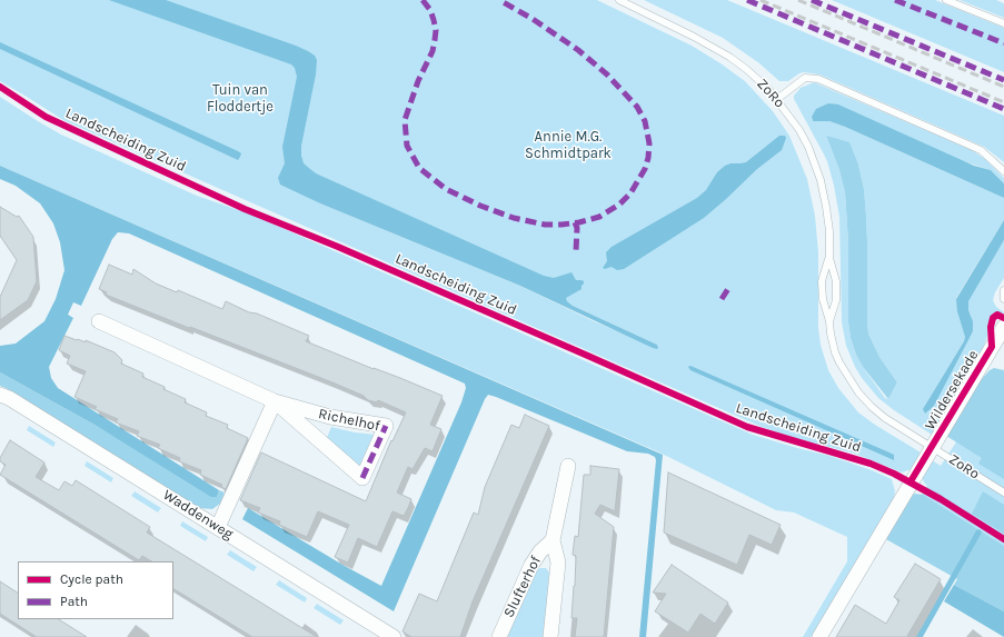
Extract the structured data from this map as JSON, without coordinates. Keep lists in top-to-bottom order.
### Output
{
  "streets": {
    "street": [
      "Wildersekade",
      "Richelhof",
      "Waddenweg",
      "Slufterhof"
    ],
    "lane": ["ZoRo"],
    "cycle path": ["Landscheiding Zuid"]
  },
  "crossings": [
    ["ZoRo", "Wildersekade"]
  ],
  "parks": ["Tuin van Floddertje", "Annie M.G. Schmidtpark"],
  "legend": ["Cycle path", "Path"]
}
